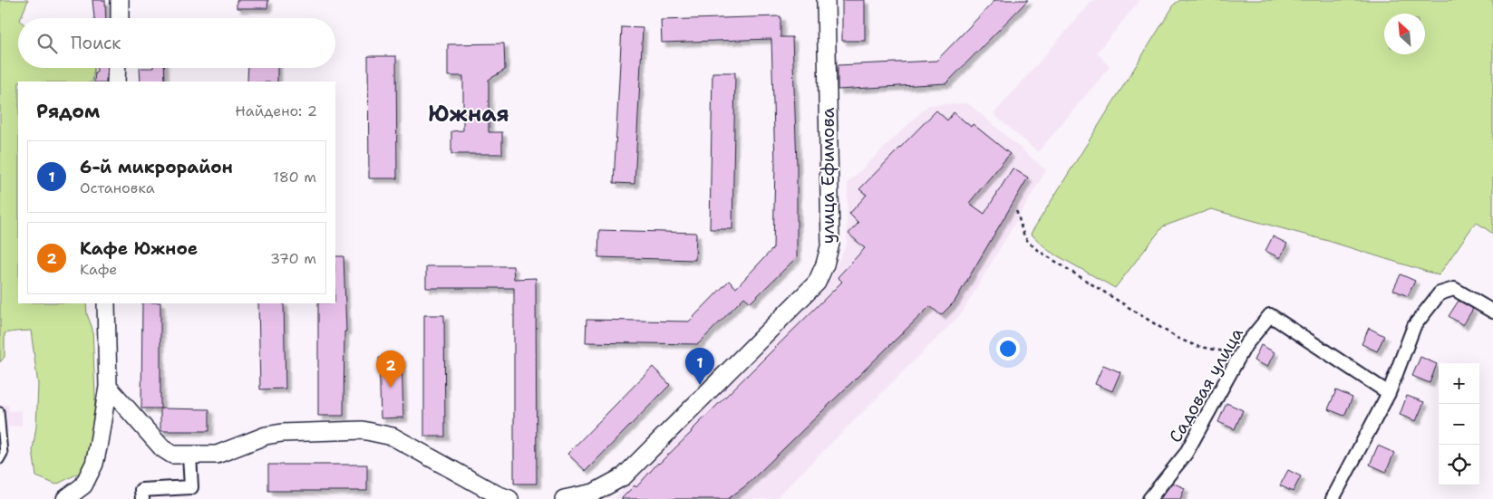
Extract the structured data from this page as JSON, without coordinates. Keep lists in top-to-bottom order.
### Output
{
  "streets": {
    "street": ["улица Ефимова", "Садовая улица"]
  },
  "districts": ["Южная"],
  "north": "top left",
  "page": {
    "search": "Поиск",
    "heading": ["Рядом", "Найдено: 2"],
    "list": [
      {
        "mark": "1",
        "name": "6-й микрорайон",
        "note": "Остановка",
        "value": "180 m"
      },
      {
        "mark": "2",
        "name": "Кафе Южное",
        "note": "Кафе",
        "value": "370 m"
      }
    ],
    "pins": ["1", "2"],
    "map_buttons": ["+", "−"]
  }
}
